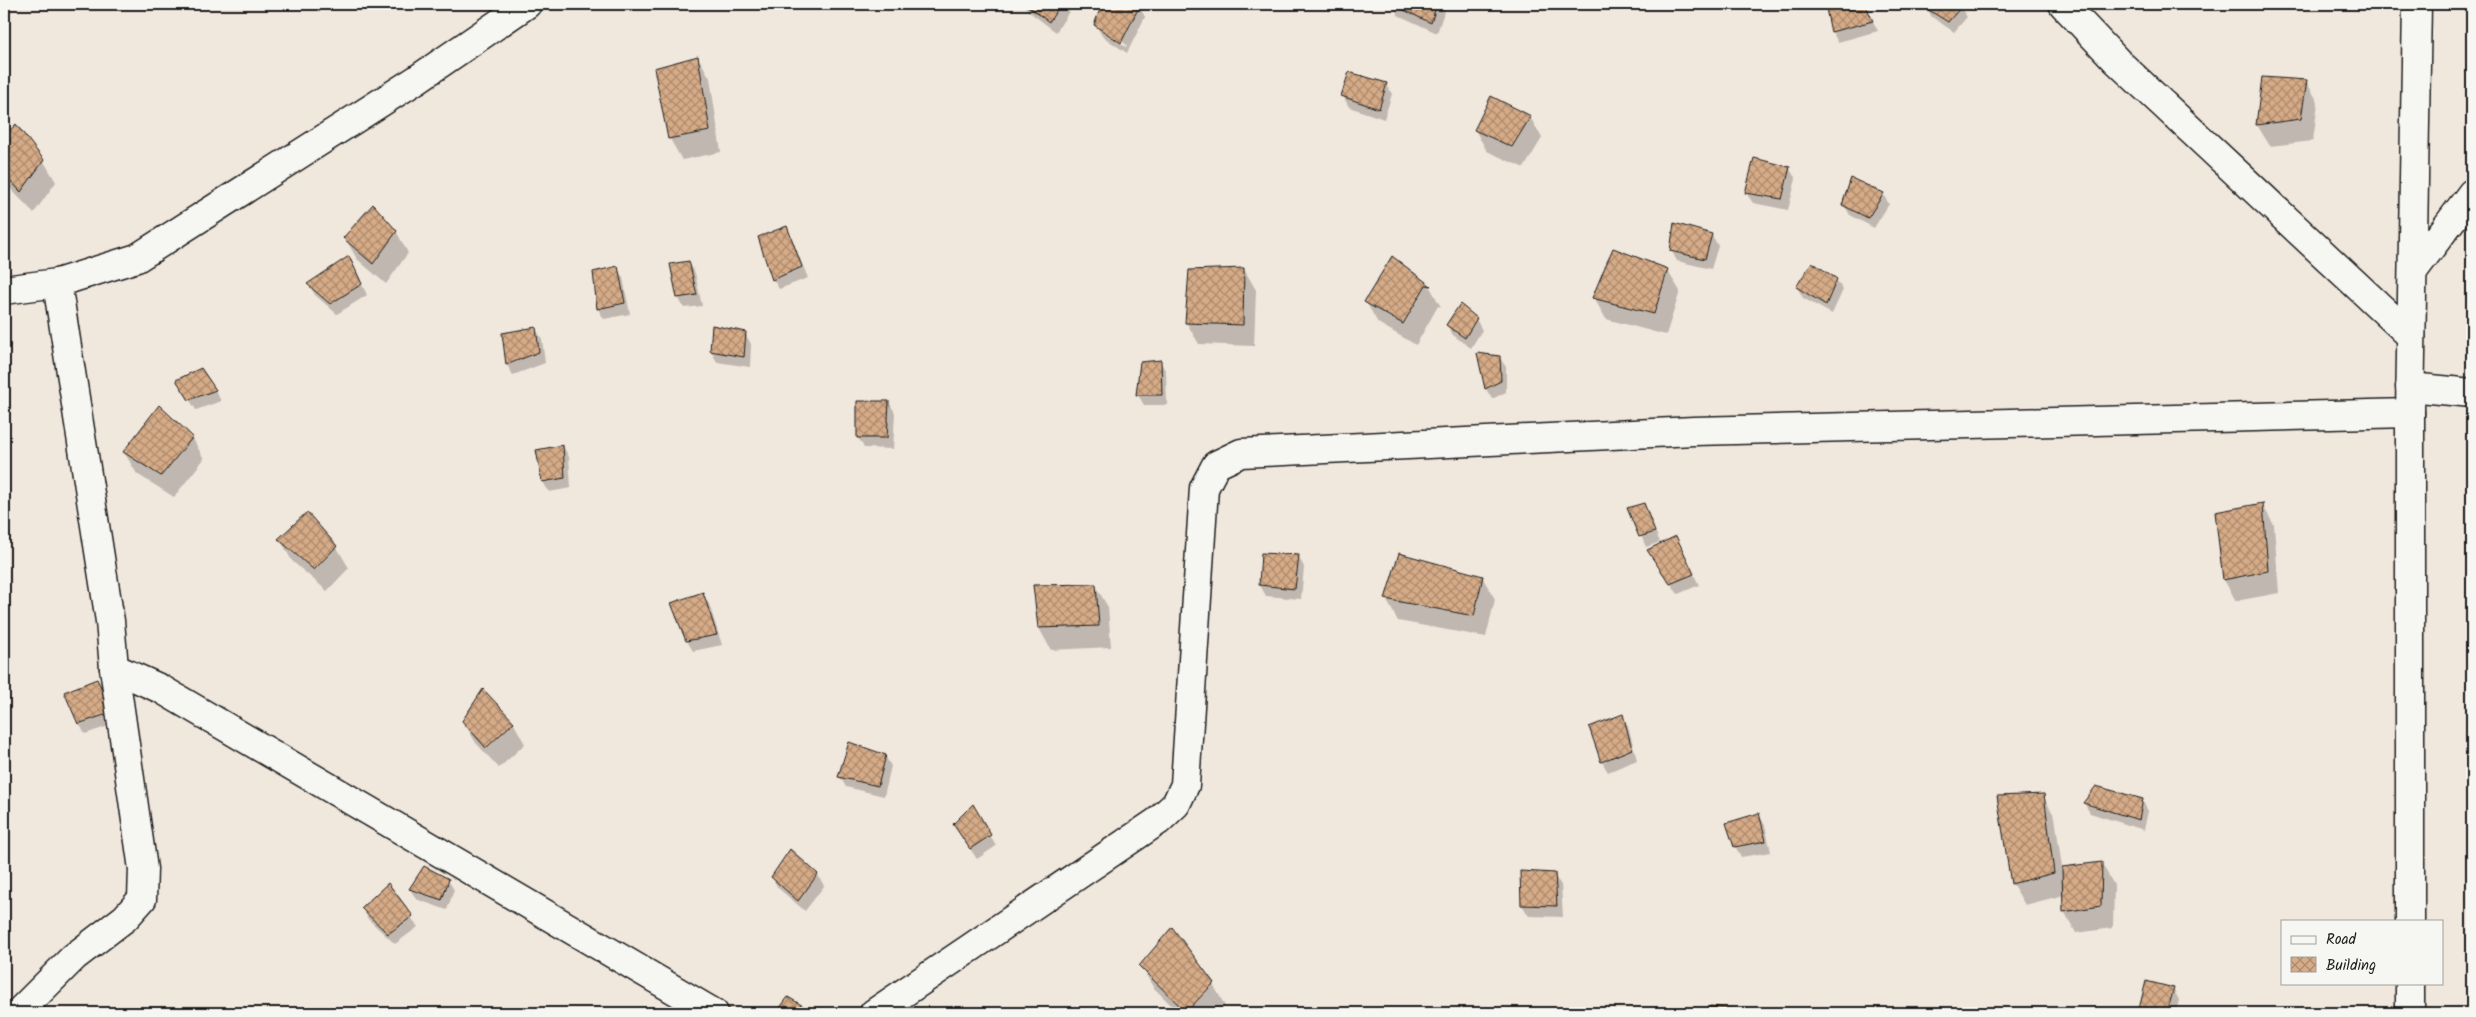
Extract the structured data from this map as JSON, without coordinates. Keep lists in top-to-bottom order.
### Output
{
  "legend": ["Road", "Building"]
}
